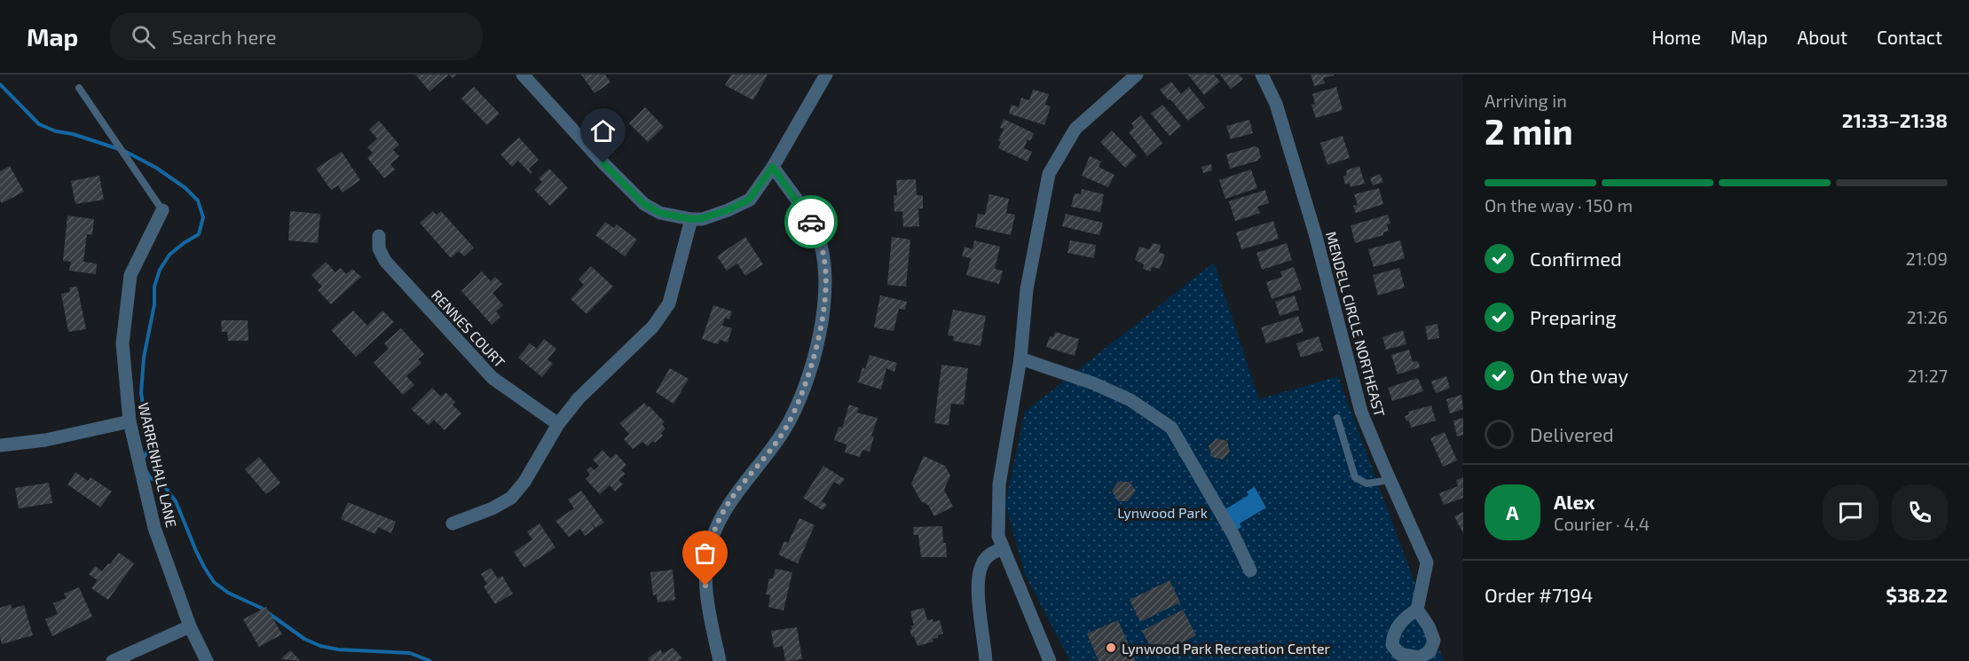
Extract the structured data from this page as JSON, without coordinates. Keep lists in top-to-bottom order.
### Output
{
  "streets": {
    "street": ["MENDELL CIRCLE NORTHEAST", "RENNES COURT", "WARRENHALL LANE"]
  },
  "parks": ["Lynwood Park"],
  "places": ["Lynwood Park Recreation Center"],
  "page": {
    "header": "Map",
    "search": "Search here",
    "nav": [
      "Home",
      "Map",
      "About",
      "Contact"
    ],
    "heading": ["2 min", "Arriving in", "21:33–21:38"],
    "panel": [
      "Alex",
      "Courier · 4.4",
      "Order #7194",
      "$38.22"
    ],
    "bar": "On the way · 150 m",
    "list": [
      ["Confirmed", "21:09"],
      ["Preparing", "21:26"],
      ["On the way", "21:27"],
      "Delivered"
    ],
    "round": "A"
  }
}
